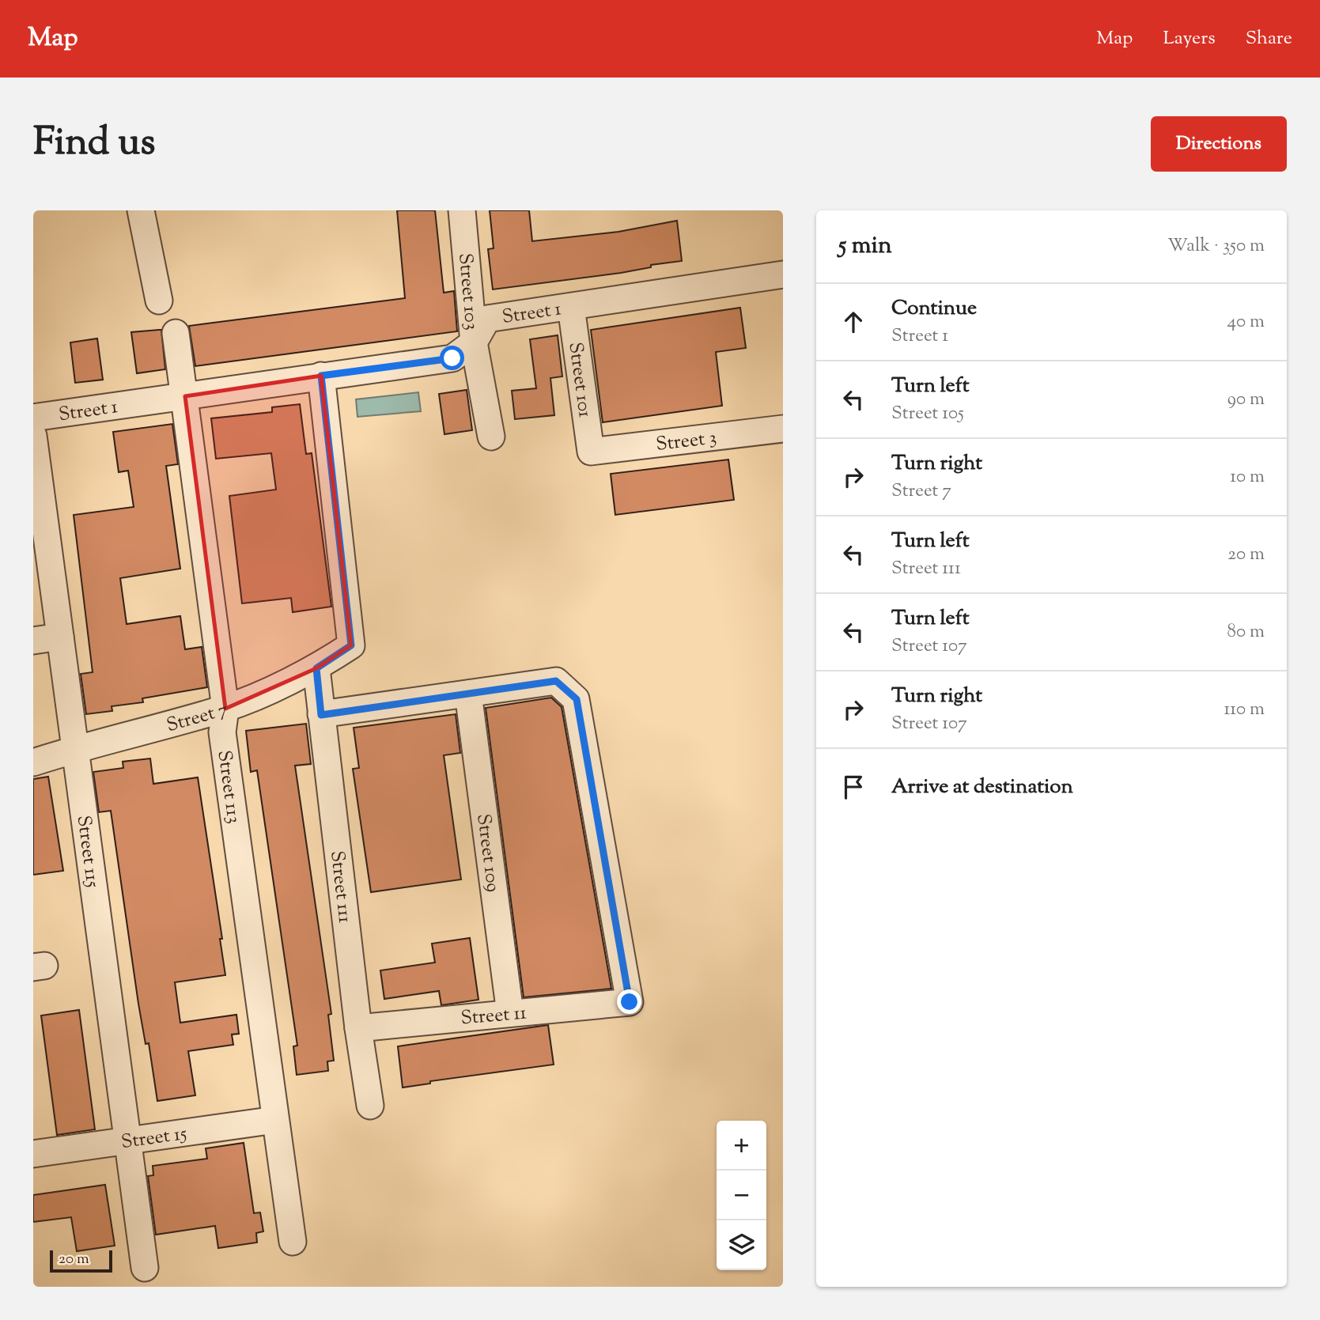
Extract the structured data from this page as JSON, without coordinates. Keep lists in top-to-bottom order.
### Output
{
  "streets": {
    "street": [
      "Street 103",
      "Street 1",
      "Street 101",
      "Street 3",
      "Street 7",
      "Street 113",
      "Street 115",
      "Street 109",
      "Street 111",
      "Street 11",
      "Street 15"
    ]
  },
  "crossings": [
    ["Street 103", "Street 1"],
    ["Street 1", "Street 101"],
    ["Street 1", "Street 7"],
    ["Street 1", "Street 113"],
    ["Street 101", "Street 3"],
    ["Street 7", "Street 113"],
    ["Street 7", "Street 115"],
    ["Street 7", "Street 111"],
    ["Street 113", "Street 15"],
    ["Street 115", "Street 15"],
    ["Street 109", "Street 11"],
    ["Street 111", "Street 11"]
  ],
  "scale_bar": "20 m",
  "page": {
    "header": "Map",
    "nav": ["Map", "Layers", "Share"],
    "title": "Find us",
    "buttons": "Directions",
    "heading": ["5 min", "Walk · 350 m"],
    "list": [
      ["Continue", "Street 1", "40 m"],
      ["Turn left", "Street 105", "90 m"],
      ["Turn right", "Street 7", "10 m"],
      ["Turn left", "Street 111", "20 m"],
      ["Turn left", "Street 107", "80 m"],
      ["Turn right", "Street 107", "110 m"],
      "Arrive at destination"
    ],
    "map_buttons": ["+", "−"],
    "scale": "20 m"
  }
}
